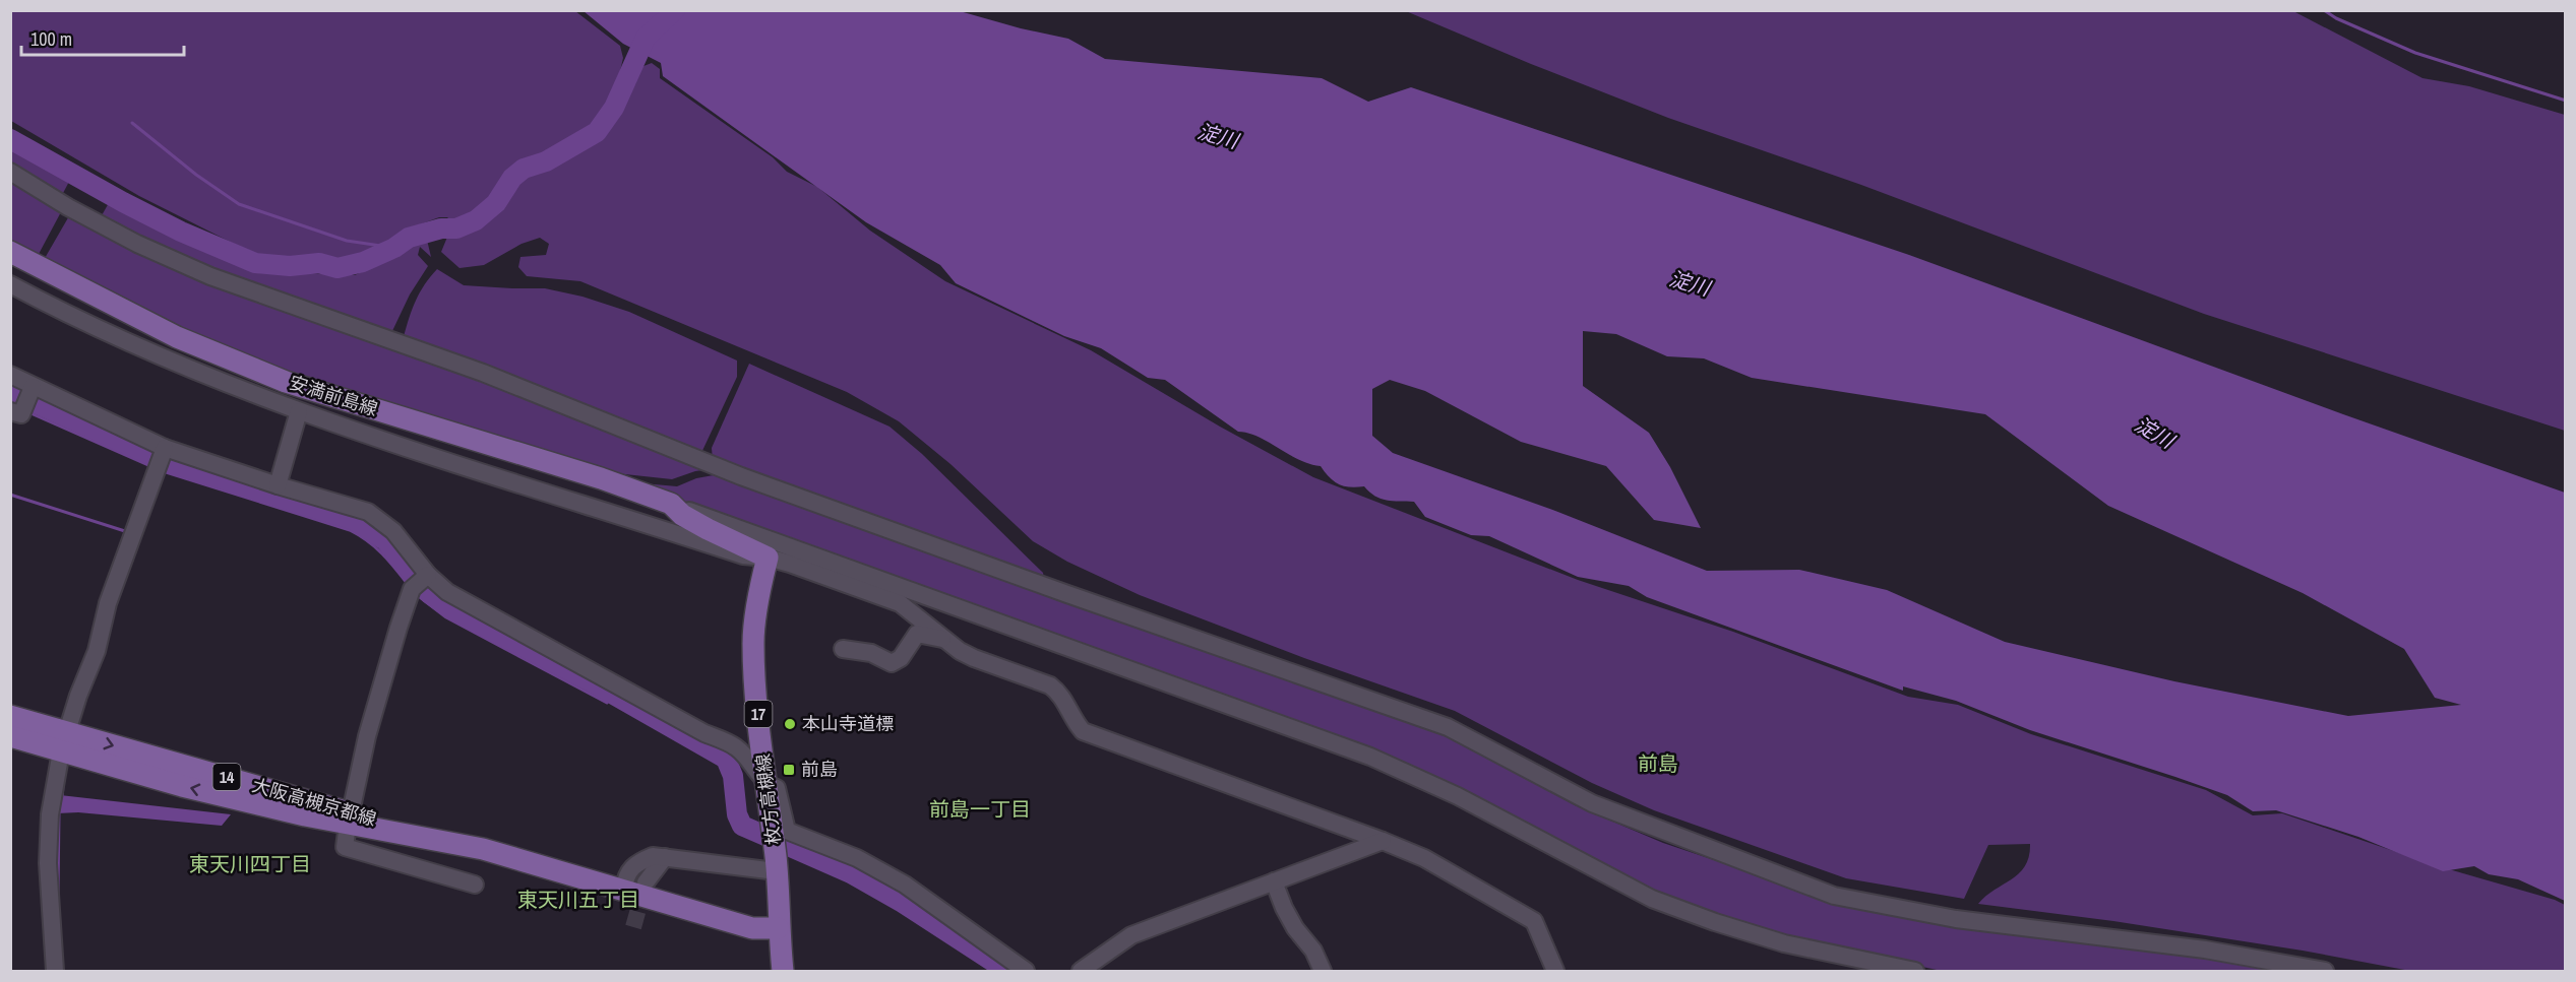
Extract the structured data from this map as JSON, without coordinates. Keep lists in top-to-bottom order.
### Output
{
  "streets": {
    "main road": [
      "安満前島線",
      "17",
      "14",
      "枚方高槻線",
      "大阪高槻京都線"
    ]
  },
  "crossings": [
    ["枚方高槻線", "大阪高槻京都線"]
  ],
  "districts": [
    "前島",
    "前島一丁目",
    "東天川四丁目",
    "東天川五丁目"
  ],
  "water": ["淀川"],
  "places": {
    "other": ["本山寺道標"],
    "transit": ["前島"]
  },
  "scale_bar": "100 m"
}
